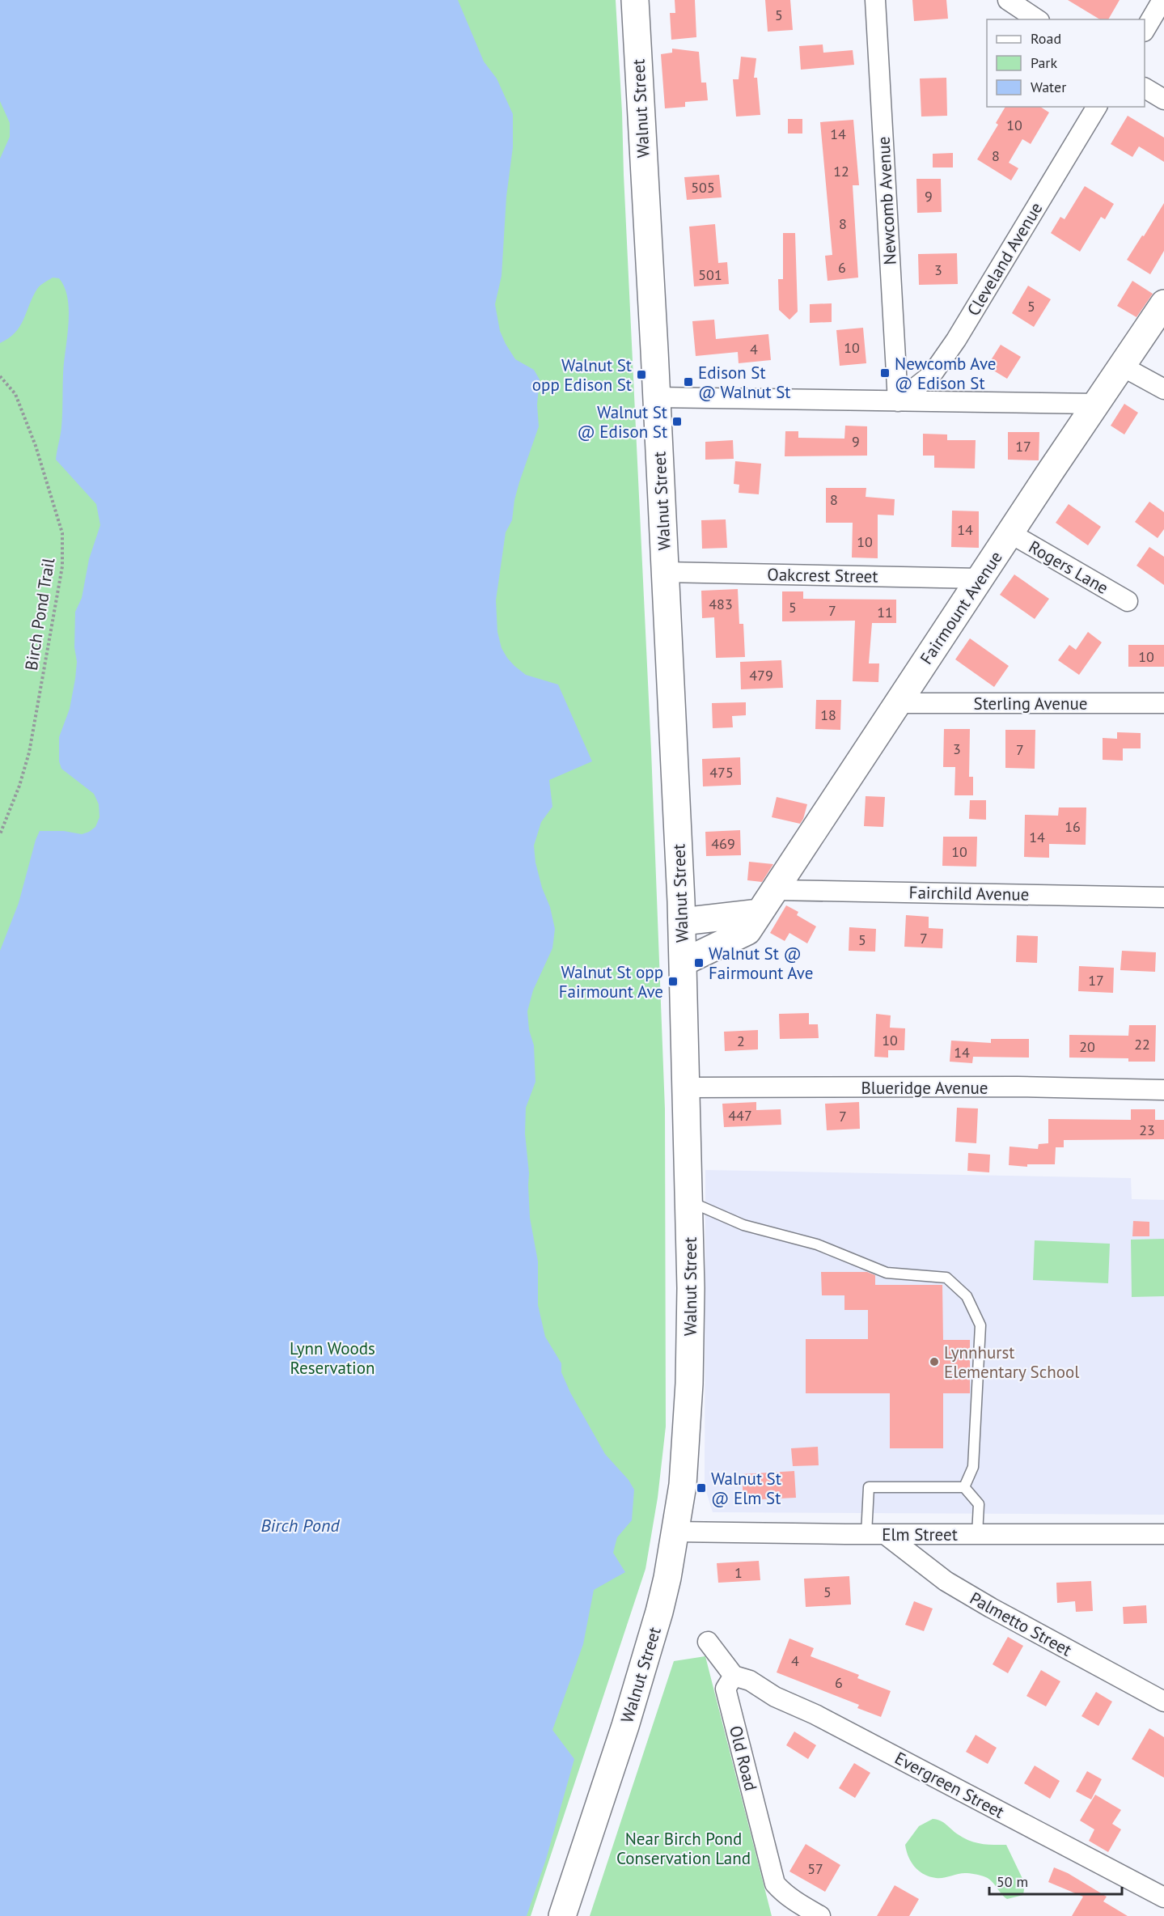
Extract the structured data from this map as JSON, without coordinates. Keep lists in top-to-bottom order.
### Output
{
  "streets": {
    "main road": ["Walnut Street", "Fairmount Avenue"],
    "street": [
      "Newcomb Avenue",
      "Cleveland Avenue",
      "Rogers Lane",
      "Oakcrest Street",
      "Sterling Avenue",
      "Fairchild Avenue",
      "Blueridge Avenue",
      "Elm Street",
      "Palmetto Street",
      "Old Road",
      "Evergreen Street"
    ],
    "path": ["Birch Pond Trail"]
  },
  "crossings": [
    ["Walnut Street", "Oakcrest Street"],
    ["Walnut Street", "Fairmount Avenue"],
    ["Walnut Street", "Blueridge Avenue"],
    ["Walnut Street", "Elm Street"],
    ["Newcomb Avenue", "Cleveland Avenue"],
    ["Rogers Lane", "Fairmount Avenue"],
    ["Oakcrest Street", "Fairmount Avenue"],
    ["Fairmount Avenue", "Sterling Avenue"],
    ["Fairmount Avenue", "Fairchild Avenue"],
    ["Elm Street", "Palmetto Street"],
    ["Old Road", "Evergreen Street"]
  ],
  "water": ["Birch Pond"],
  "parks": ["Lynn Woods Reservation", "Near Birch Pond Conservation Land"],
  "places": {
    "transit": [
      "Newcomb Ave @ Edison St",
      "Walnut St opp Edison St",
      "Edison St @ Walnut St",
      "Walnut St @ Edison St",
      "Walnut St @ Fairmount Ave",
      "Walnut St opp Fairmount Ave",
      "Walnut St @ Elm St"
    ],
    "other": ["Lynnhurst Elementary School"]
  },
  "house_numbers": [
    "5",
    "10",
    "14",
    "8",
    "12",
    "505",
    "9",
    "8",
    "6",
    "3",
    "501",
    "5",
    "10",
    "4",
    "9",
    "17",
    "8",
    "14",
    "10",
    "483",
    "5",
    "7",
    "11",
    "10",
    "479",
    "18",
    "3",
    "7",
    "475",
    "16",
    "14",
    "469",
    "10",
    "7",
    "5",
    "17",
    "10",
    "2",
    "22",
    "20",
    "14",
    "447",
    "7",
    "23",
    "1",
    "5",
    "4",
    "6",
    "57"
  ],
  "legend": ["Road", "Park", "Water"],
  "scale_bar": "50 m"
}
